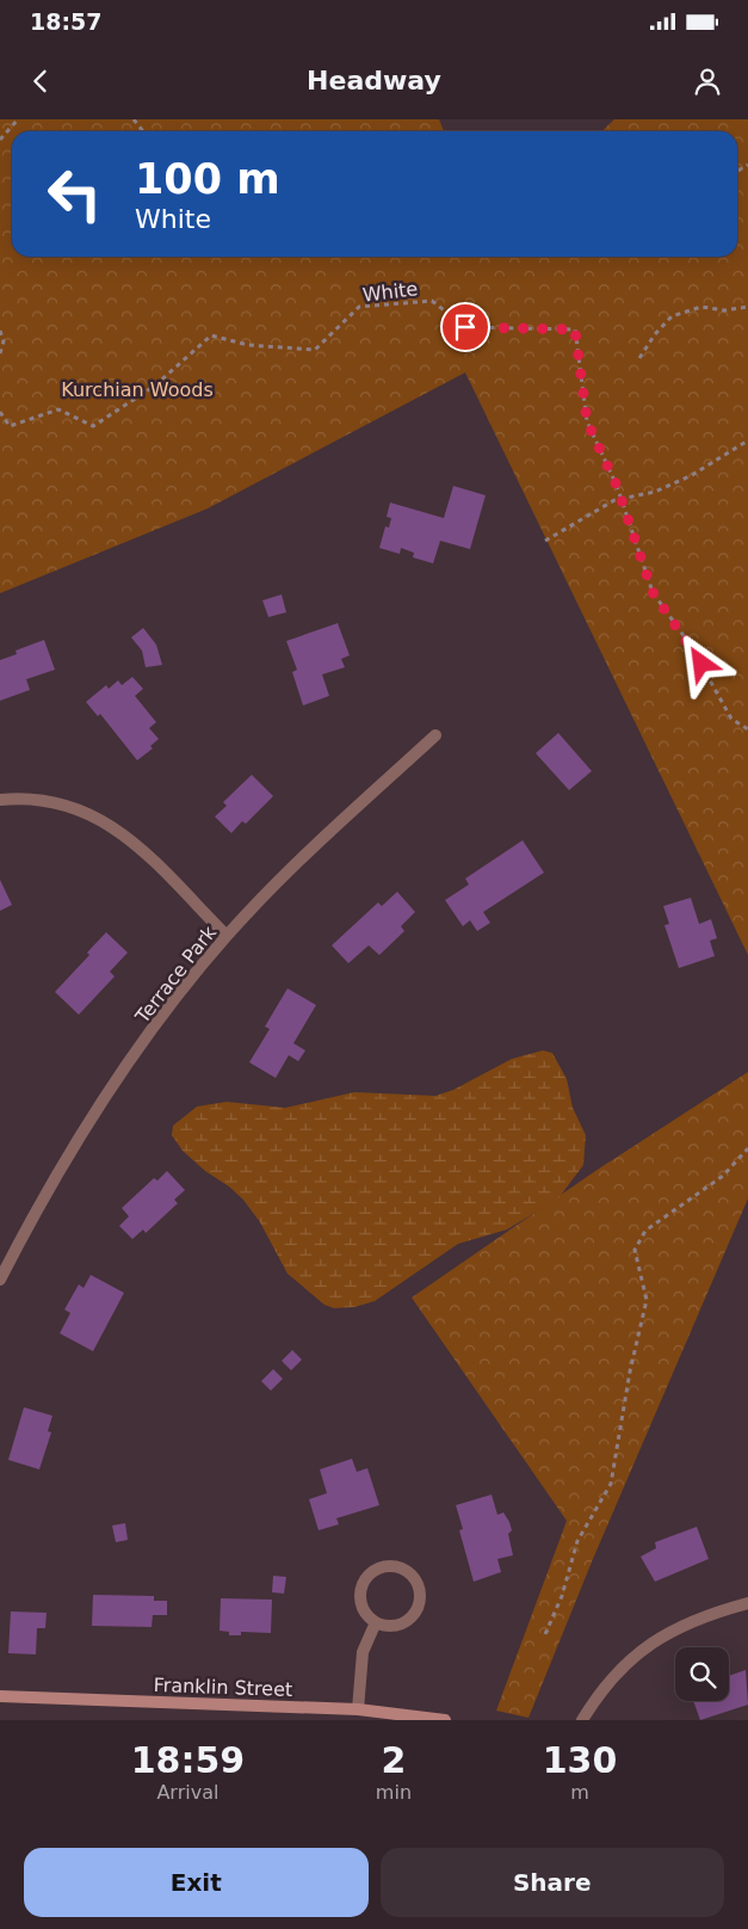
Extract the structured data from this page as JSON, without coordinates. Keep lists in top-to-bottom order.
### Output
{
  "streets": {
    "main road": ["Franklin Street"],
    "street": ["Terrace Park"],
    "path": ["White"]
  },
  "parks": ["Kurchian Woods"],
  "page": {
    "status": "18:57",
    "header": "Headway",
    "turn": ["100 m", "White"],
    "eta": [
      "18:59",
      "Arrival",
      "2",
      "min",
      "130",
      "m"
    ],
    "buttons": ["Exit", "Share"]
  }
}
